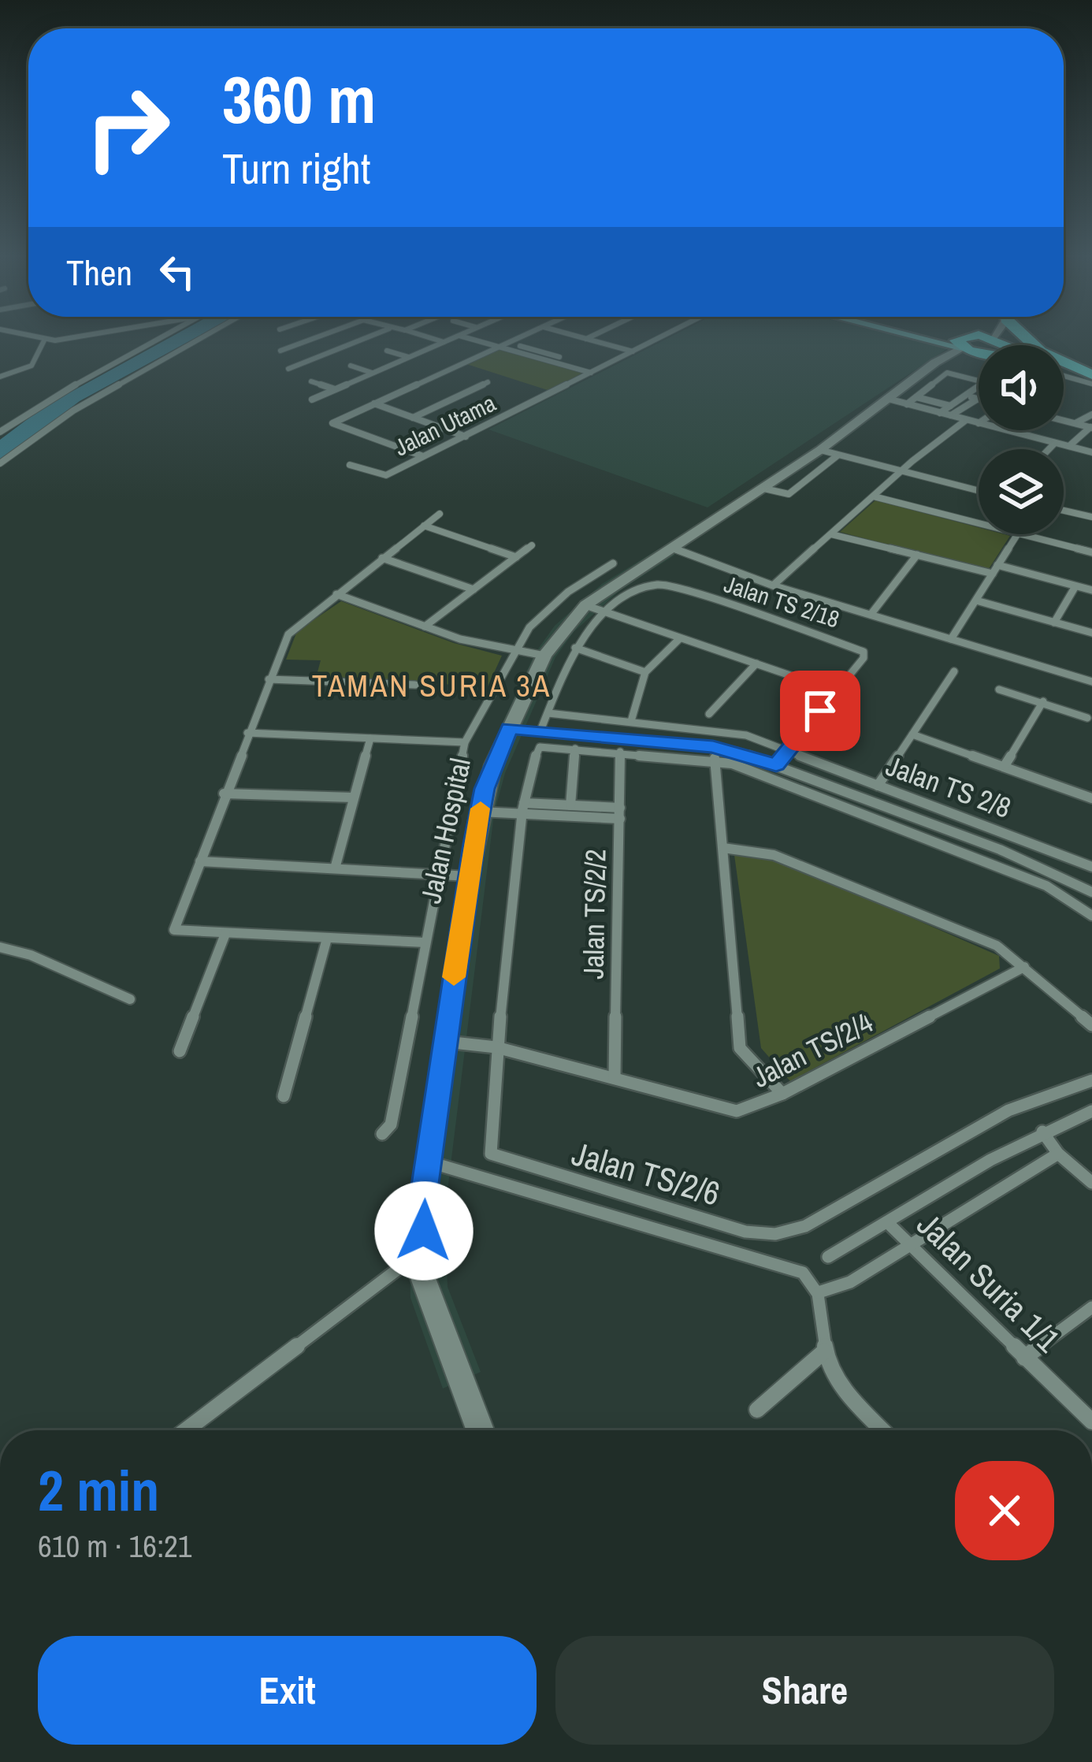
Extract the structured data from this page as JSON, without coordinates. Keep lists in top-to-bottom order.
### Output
{
  "streets": {
    "street": [
      "Jalan Utama",
      "Jalan TS 2/18",
      "Jalan TS 2/8",
      "Jalan Hospital",
      "Jalan TS/2/2",
      "Jalan TS/2/4",
      "Jalan TS/2/6",
      "Jalan Suria 1/1"
    ]
  },
  "crossings": [
    ["Jalan TS 2/18", "Jalan TS 2/8"],
    ["Jalan Hospital", "Jalan TS/2/4"],
    ["Jalan TS/2/2", "Jalan TS/2/4"],
    ["Jalan TS/2/4", "Jalan TS/2/6"]
  ],
  "districts": ["TAMAN SURIA 3A"],
  "page": {
    "turn": ["360 m", "Turn right"],
    "then": "Then",
    "heading": ["2 min", "610 m · 16:21"],
    "buttons": ["Exit", "Share"]
  }
}
